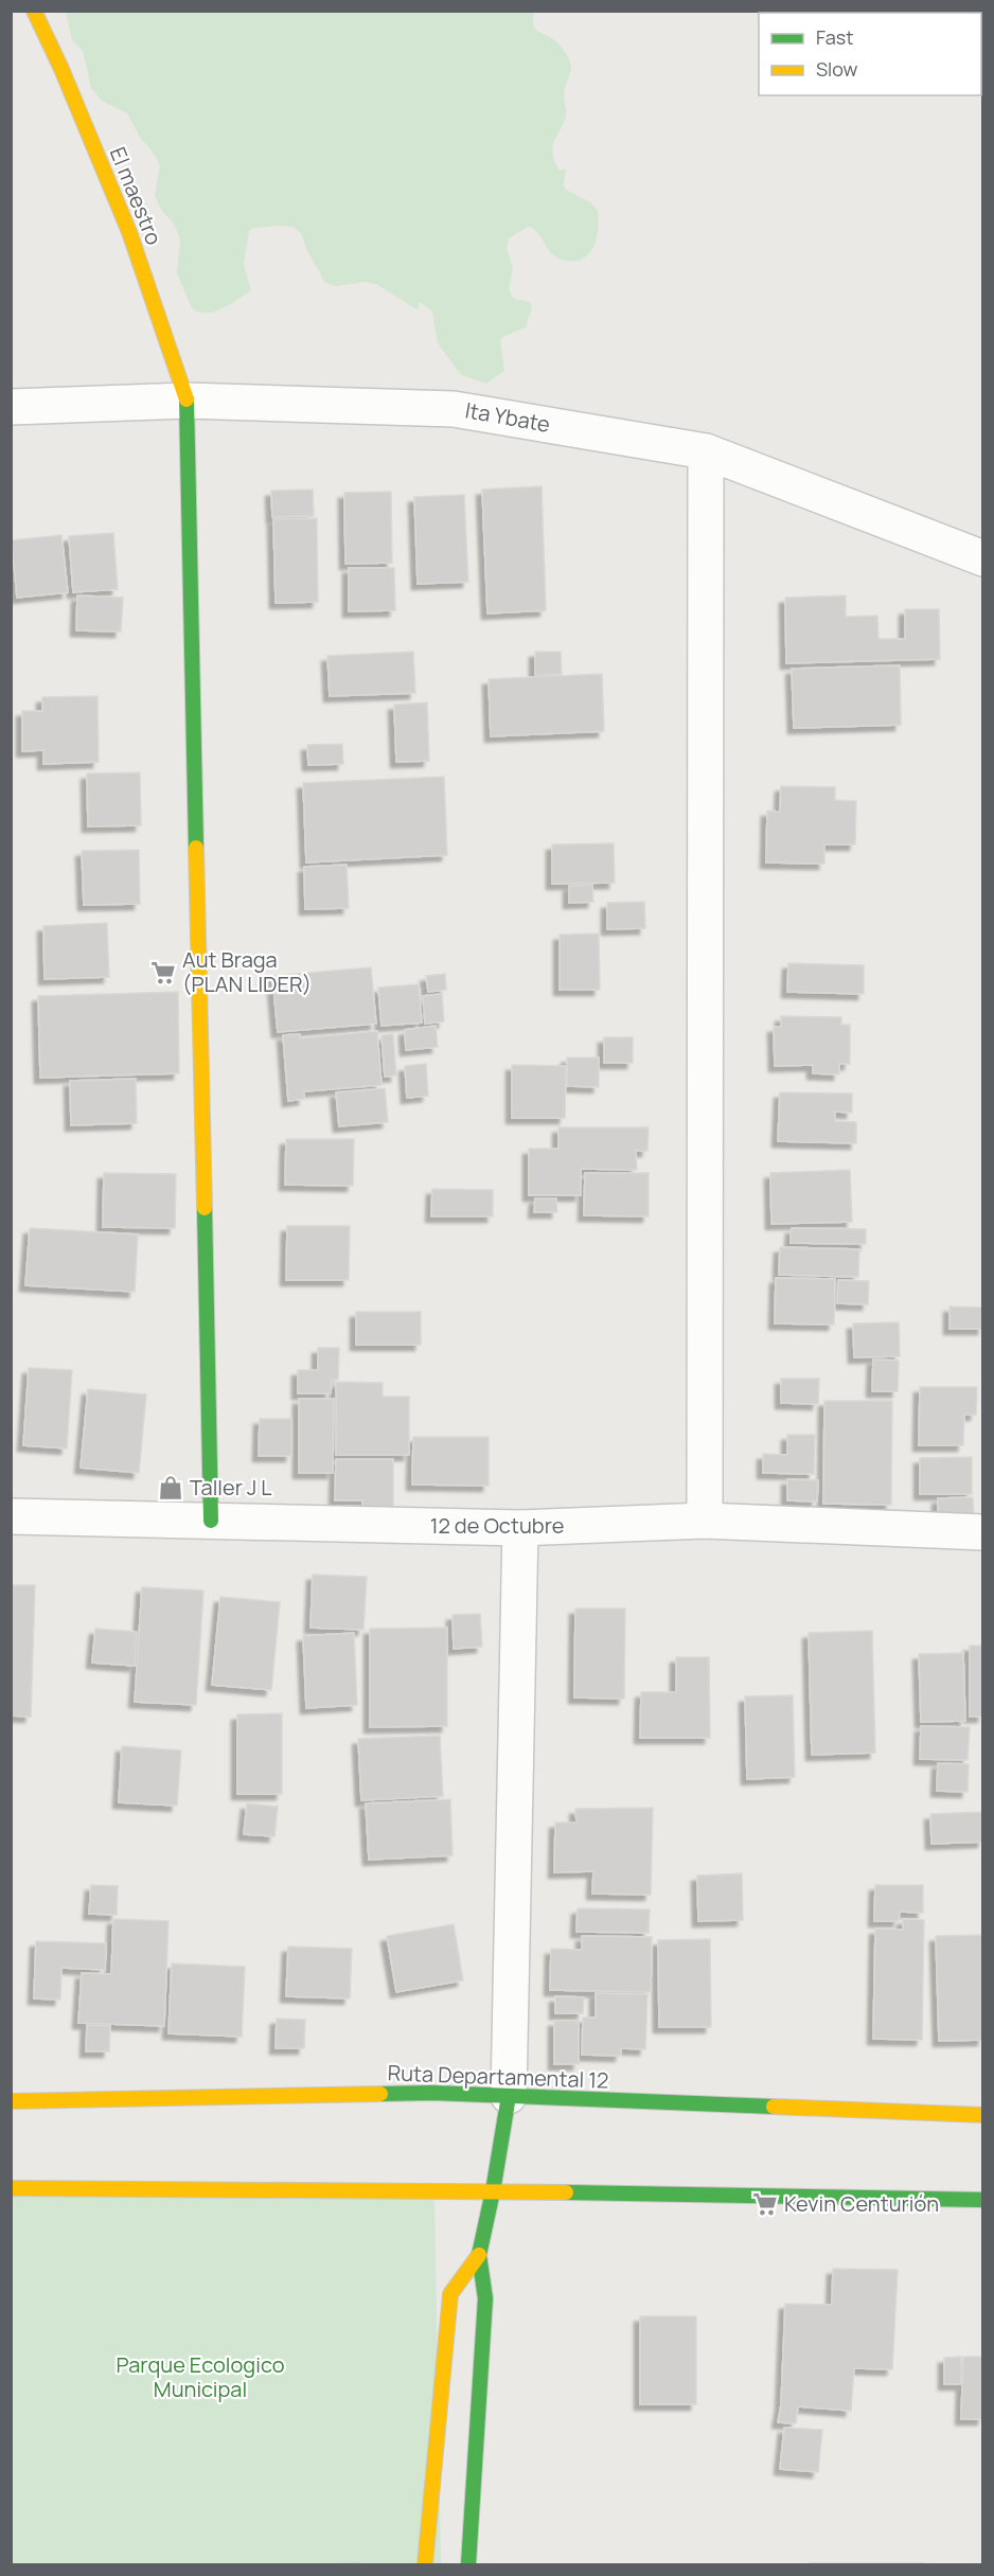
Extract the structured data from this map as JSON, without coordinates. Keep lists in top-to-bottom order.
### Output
{
  "streets": {
    "street": [
      "El maestro",
      "Ita Ybate",
      "12 de Octubre",
      "Ruta Departamental 12"
    ]
  },
  "crossings": [
    ["El maestro", "Ita Ybate"],
    ["El maestro", "12 de Octubre"]
  ],
  "parks": ["Parque Ecologico Municipal"],
  "places": {
    "supermarket": ["Aut Braga (PLAN LIDER)", "Kevin Centurión"],
    "shop": ["Taller J L"]
  },
  "legend": ["Fast", "Slow"]
}
